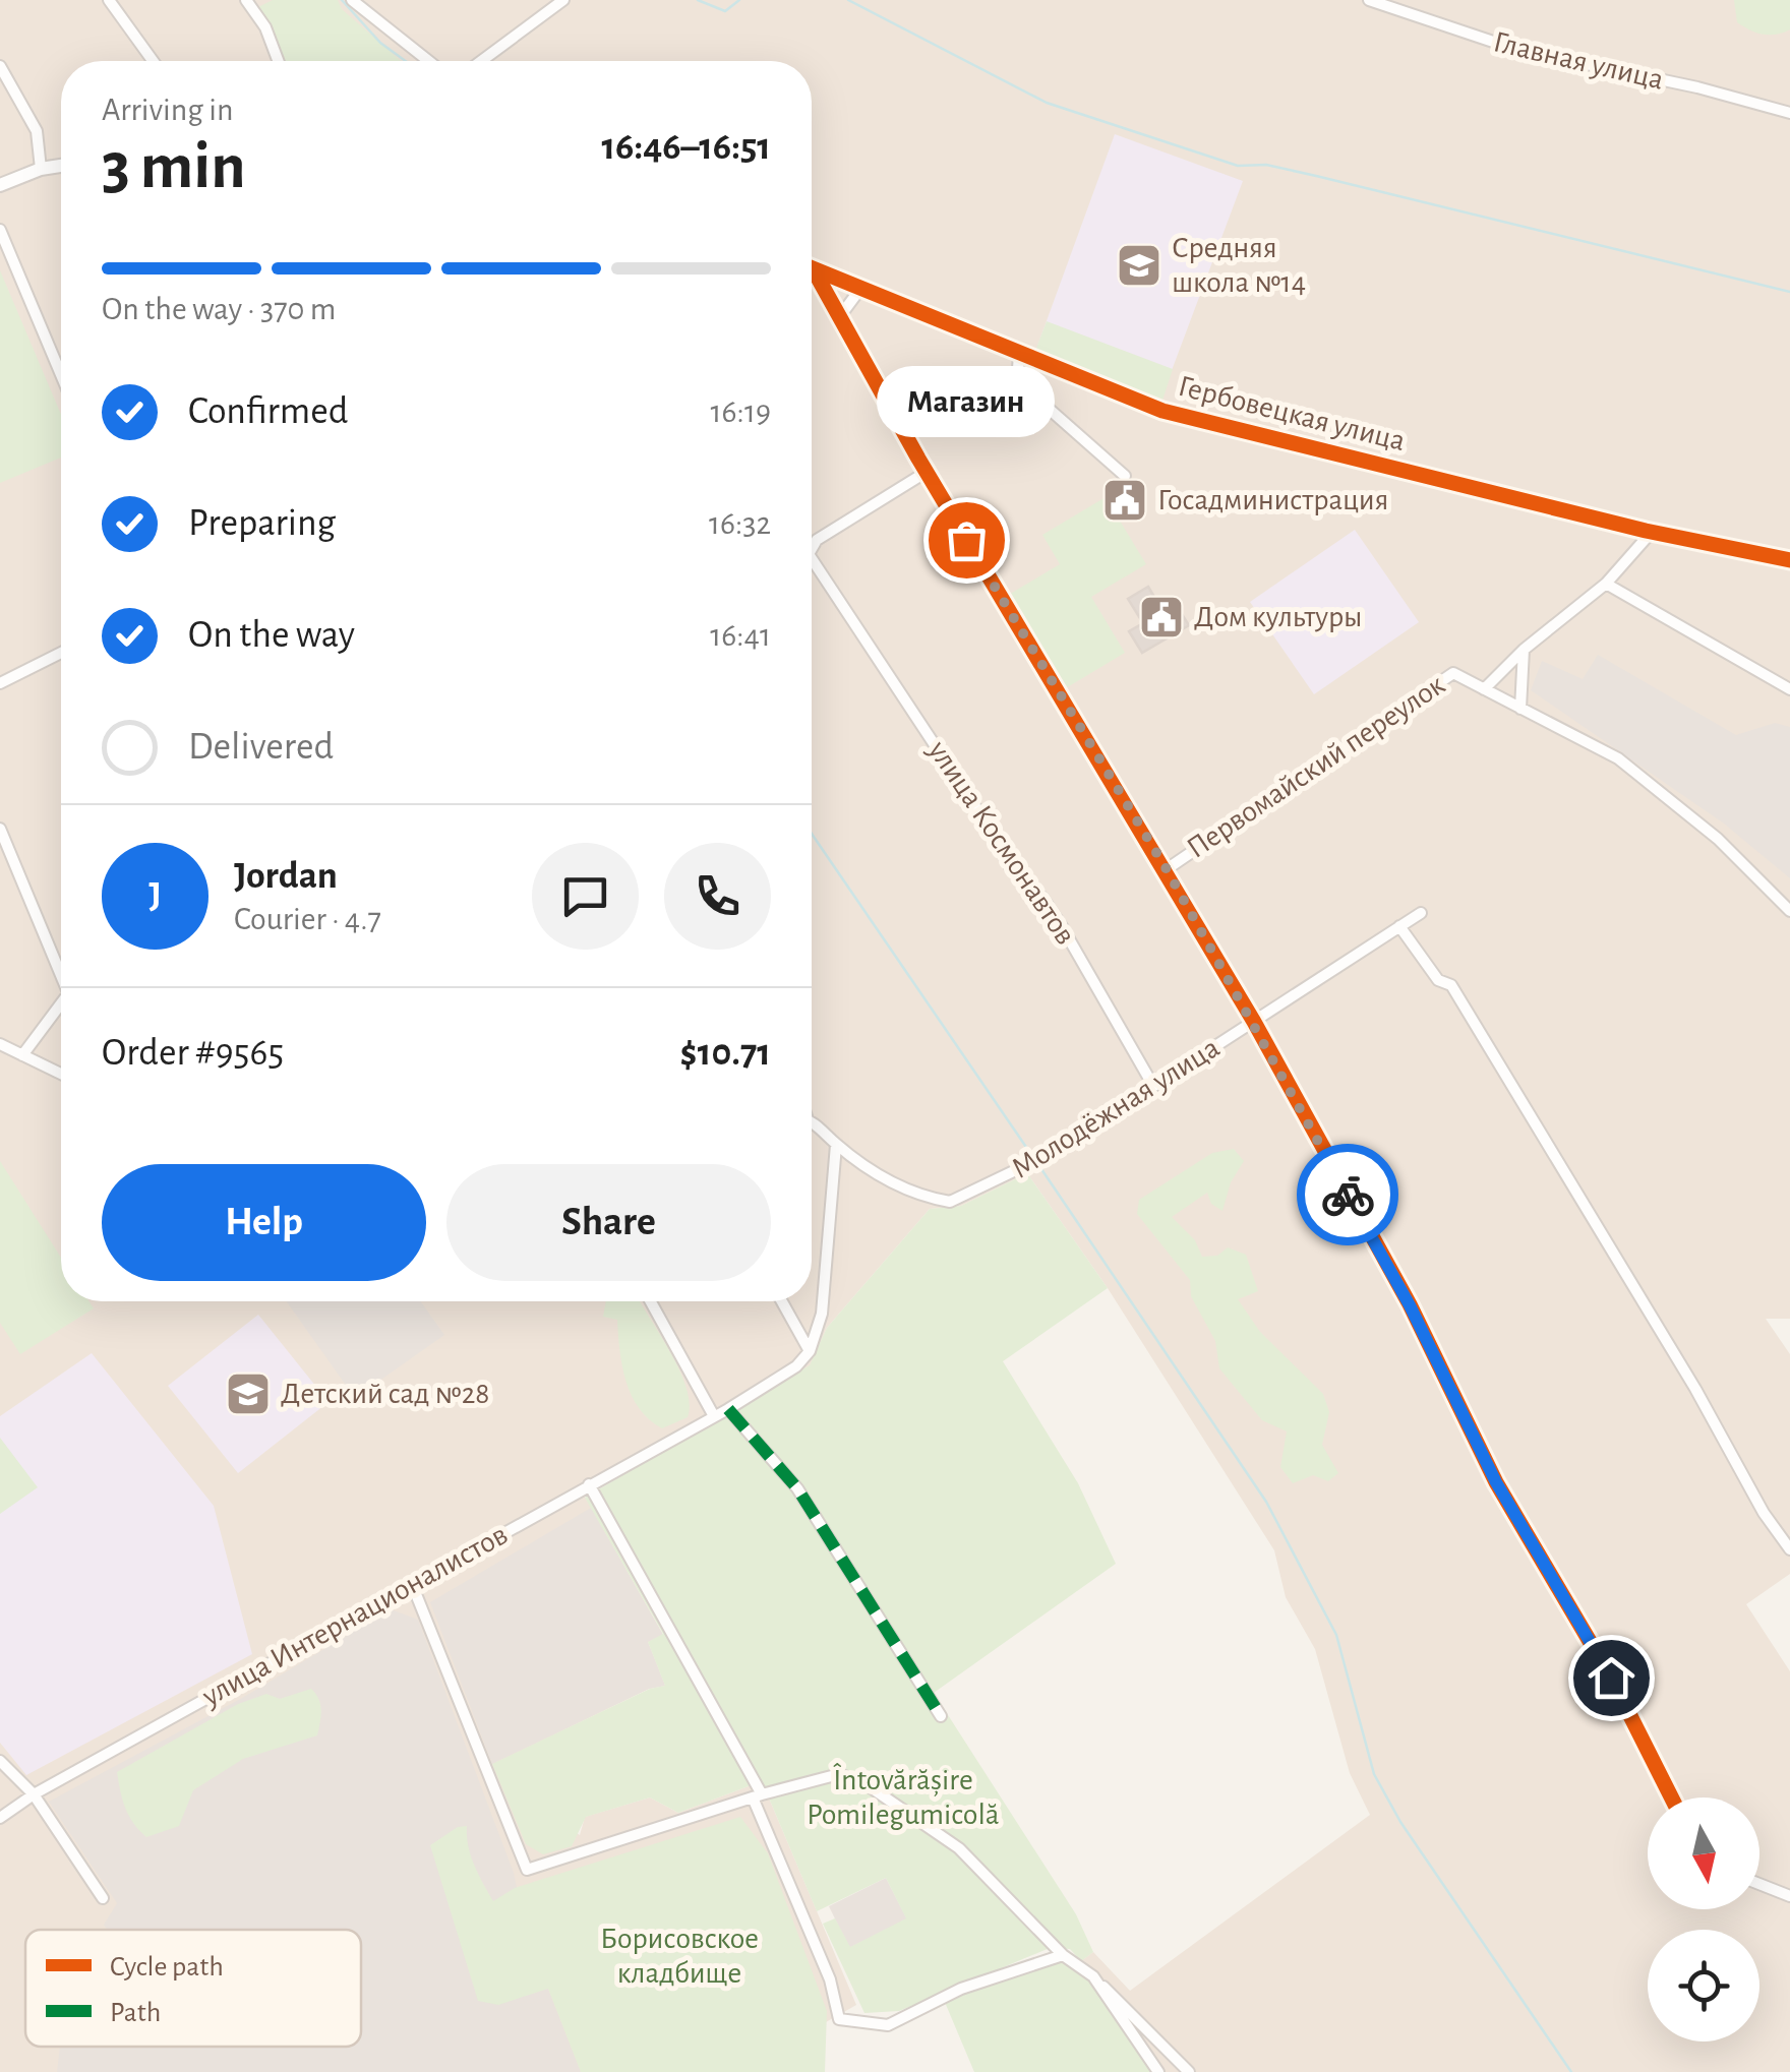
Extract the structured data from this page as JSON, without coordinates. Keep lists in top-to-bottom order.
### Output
{
  "streets": {
    "street": [
      "Главная улица",
      "Гербовецкая улица",
      "Первомайский переулок",
      "улица Космонавтов",
      "Молодёжная улица",
      "улица Интернационалистов"
    ]
  },
  "crossings": [
    ["улица Космонавтов", "Молодёжная улица"]
  ],
  "parks": ["Întovărășire Pomilegumicolă", "Борисовское кладбище"],
  "places": {
    "school or university": ["Средняя школа №14", "Детский сад №28"],
    "public building": ["Госадминистрация", "Дом культуры"],
    "other": ["Магазин"]
  },
  "legend": ["Cycle path", "Path"],
  "north": "bottom",
  "page": {
    "heading": ["3 min", "Arriving in", "16:46–16:51"],
    "panel": [
      "Jordan",
      "Courier · 4.7",
      "Order #9565",
      "$10.71"
    ],
    "bar": "On the way · 370 m",
    "list": [
      ["Confirmed", "16:19"],
      ["Preparing", "16:32"],
      ["On the way", "16:41"],
      "Delivered"
    ],
    "bubble": "Магазин",
    "round": "J",
    "buttons": ["Help", "Share"]
  }
}
